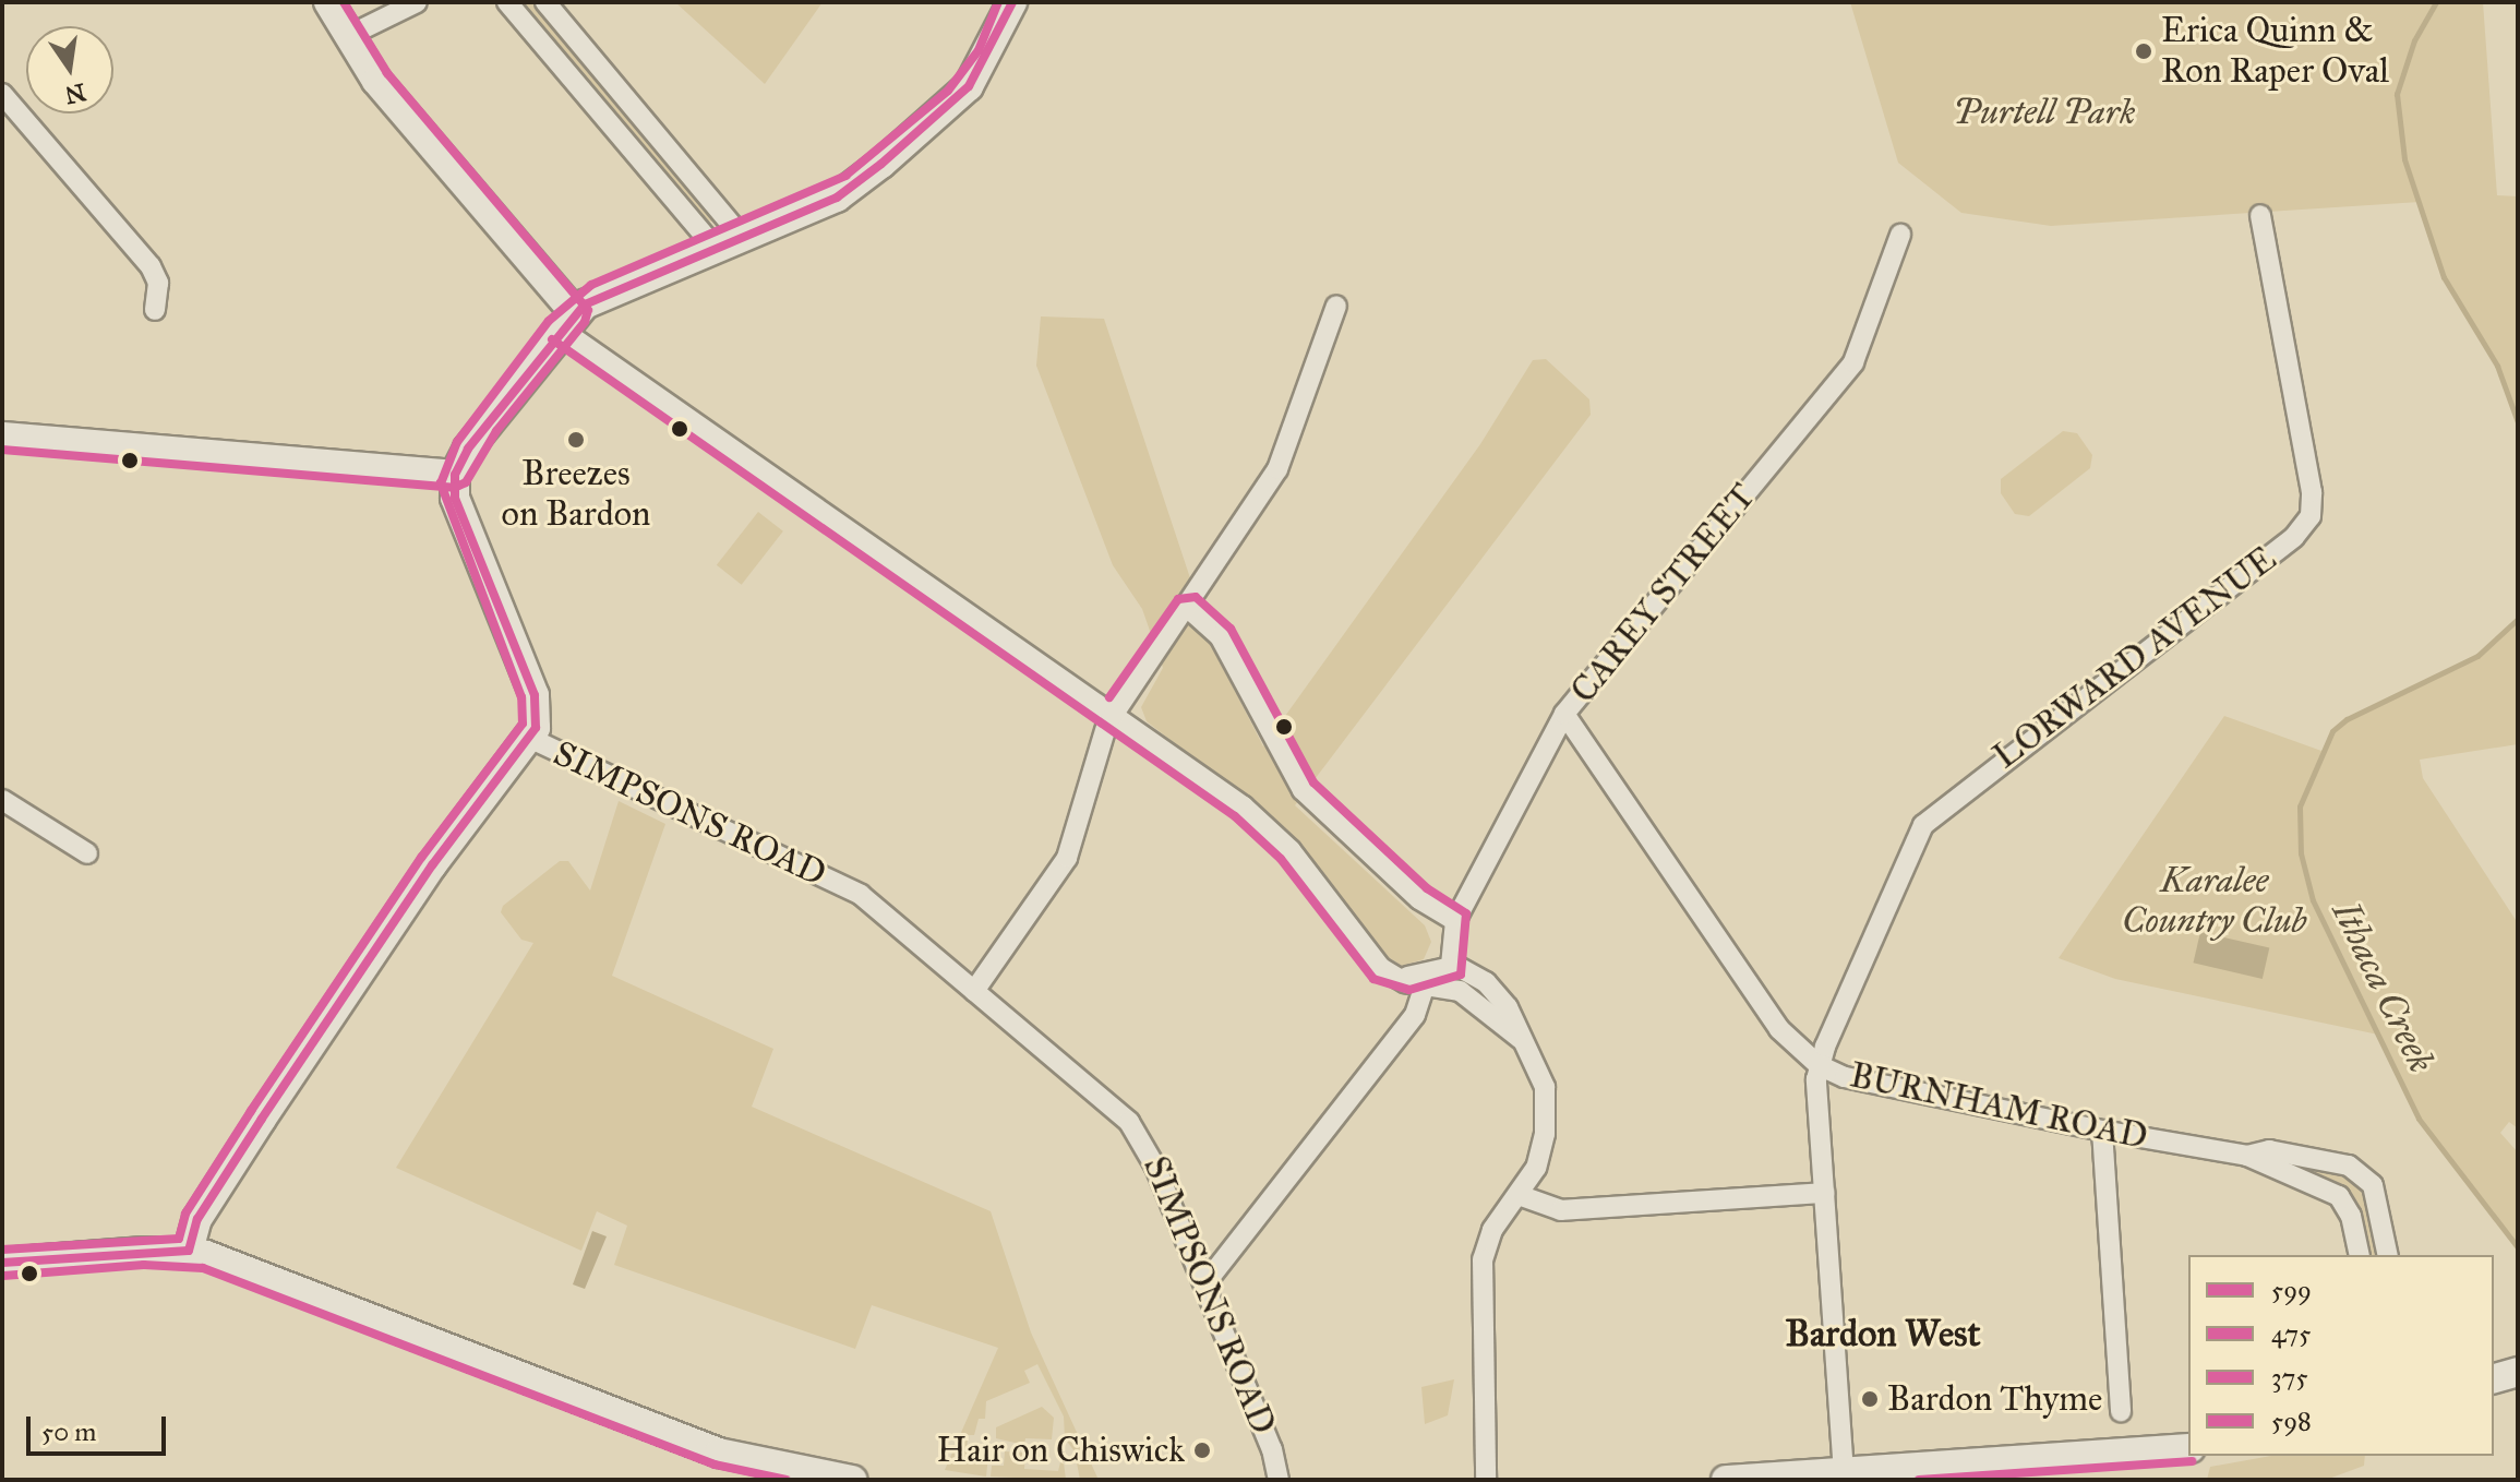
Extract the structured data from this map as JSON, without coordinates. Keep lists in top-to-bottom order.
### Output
{
  "streets": {
    "main road": ["SIMPSONS ROAD"],
    "street": ["CAREY STREET", "LORWARD AVENUE", "BURNHAM ROAD"]
  },
  "crossings": [
    ["CAREY STREET", "BURNHAM ROAD"],
    ["LORWARD AVENUE", "BURNHAM ROAD"]
  ],
  "districts": ["Bardon West"],
  "water": ["Ithaca Creek"],
  "parks": ["Purtell Park", "Karalee Country Club"],
  "places": [
    "Erica Quinn & Ron Raper Oval",
    "Breezes on Bardon",
    "Bardon Thyme",
    "Hair on Chiswick"
  ],
  "lines": [
    "transit line 599",
    "transit line 475",
    "transit line 598",
    "transit line 375"
  ],
  "legend": [
    "599",
    "475",
    "375",
    "598"
  ],
  "scale_bar": "50 m",
  "north": "bottom"
}
